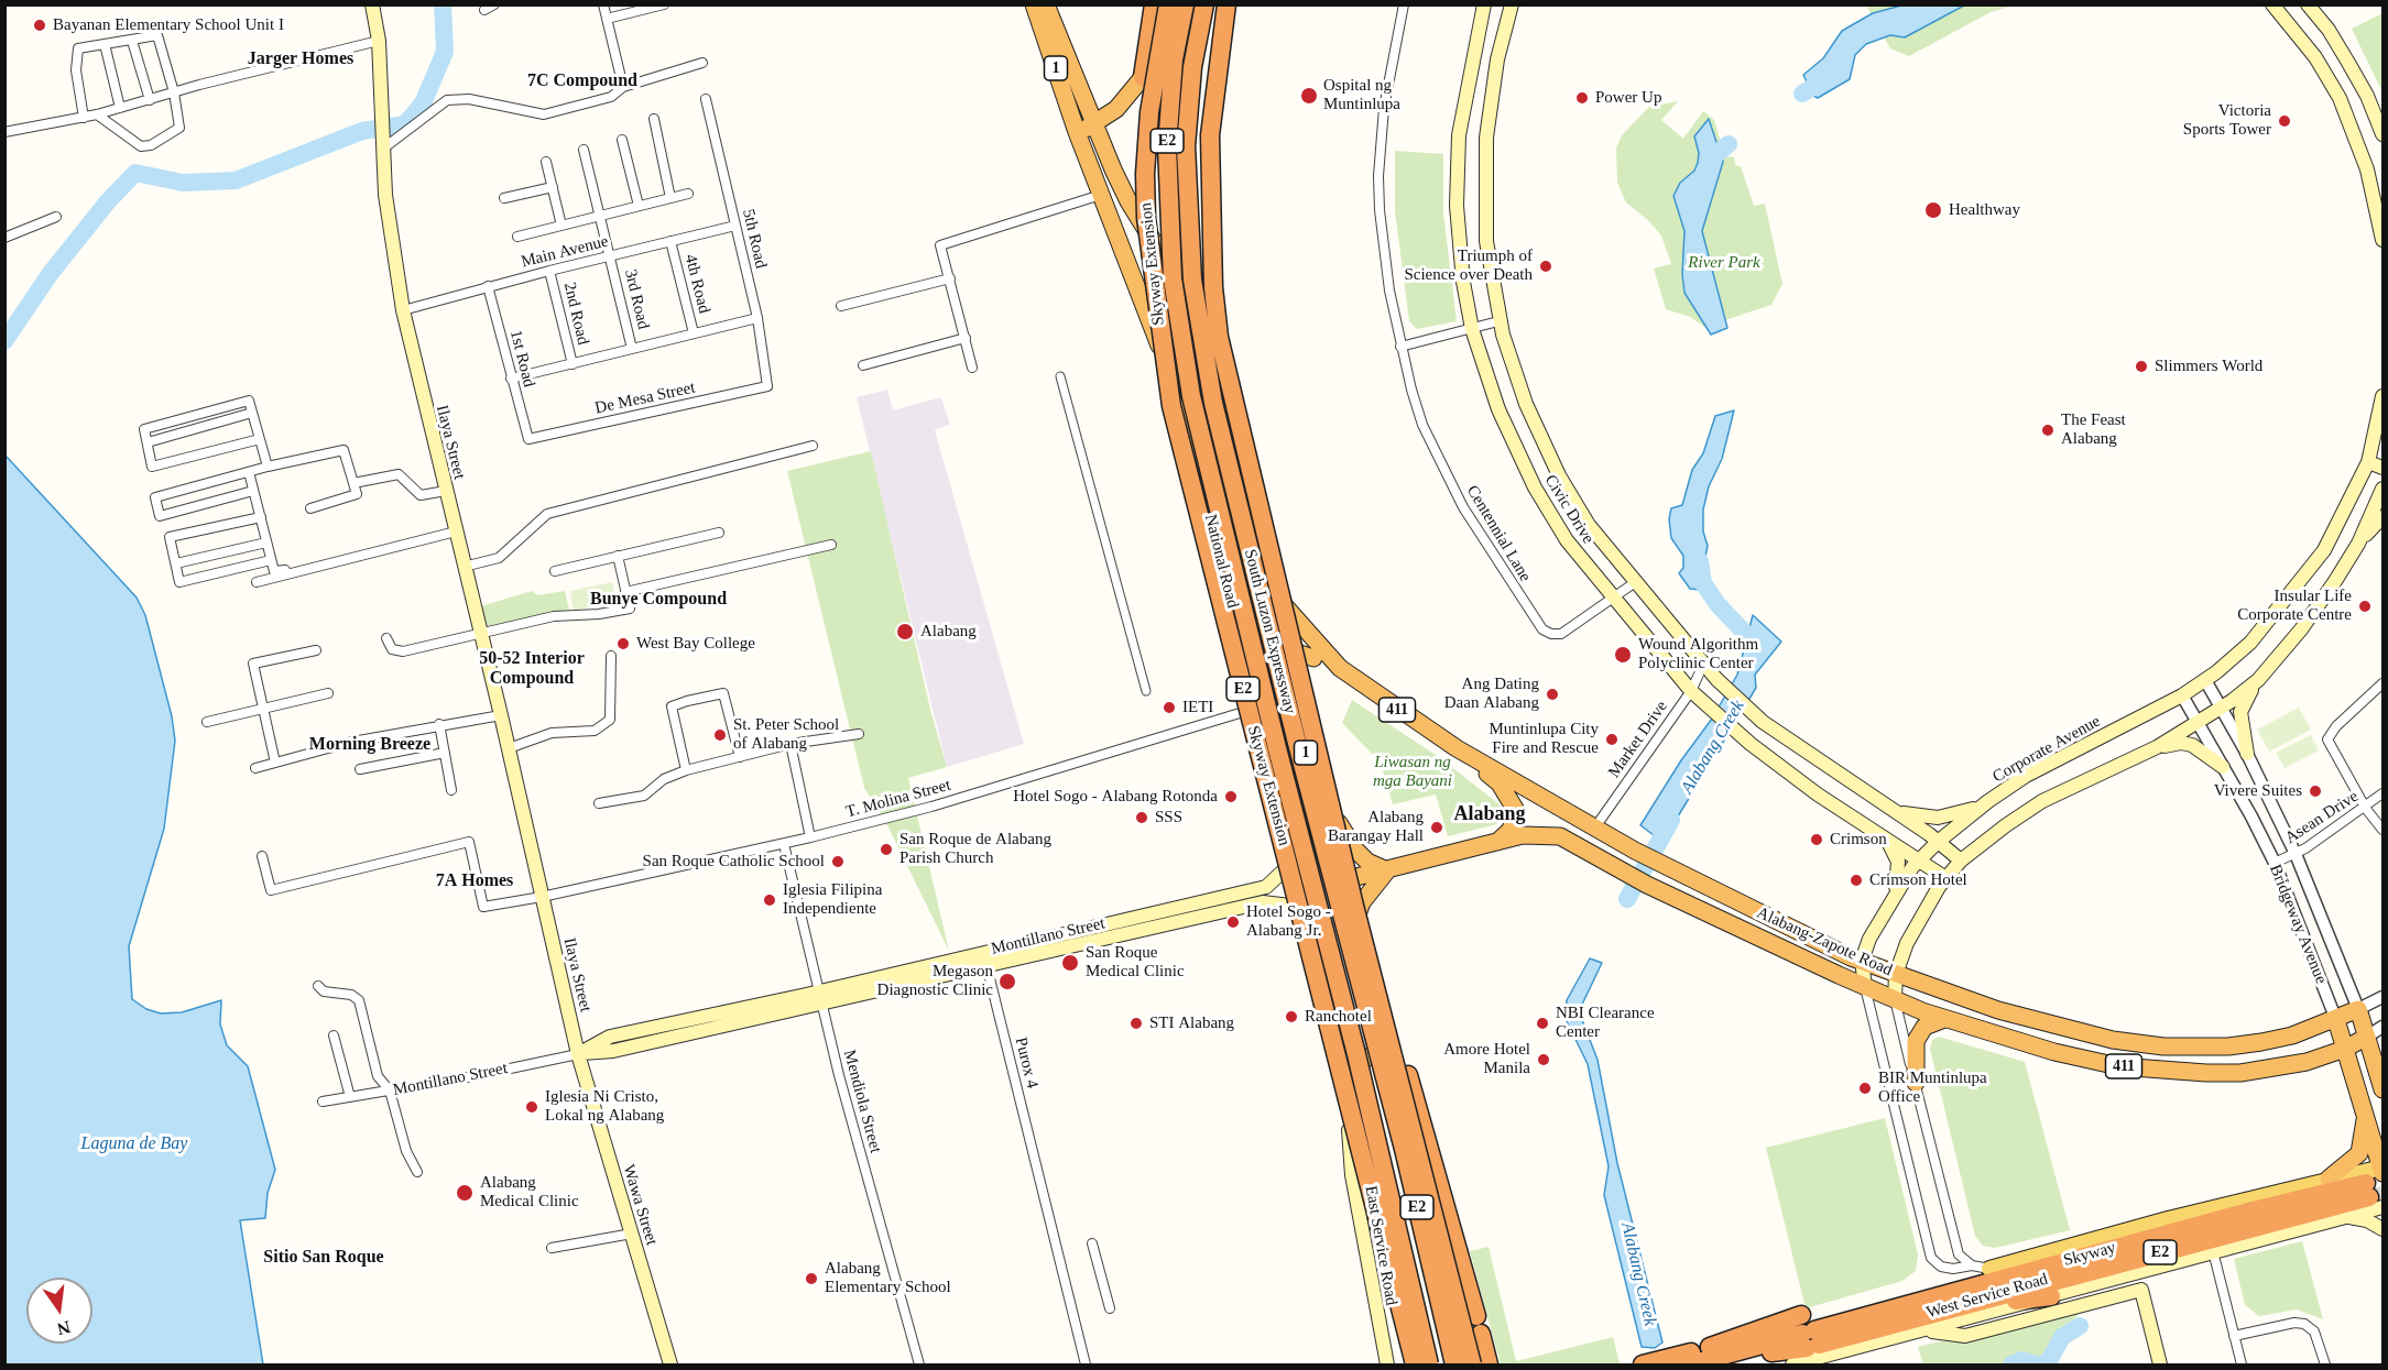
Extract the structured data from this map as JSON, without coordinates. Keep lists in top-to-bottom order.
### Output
{
  "streets": {
    "highway": [
      "1",
      "E2",
      "Skyway Extension",
      "National Road",
      "South Luzon Expressway",
      "411",
      "Bridgeway Avenue",
      "Alabang-Zapote Road",
      "Skyway"
    ],
    "main road": [
      "Ilaya Street",
      "Civic Drive",
      "Corporate Avenue",
      "Montillano Street",
      "Wawa Street",
      "East Service Road",
      "West Service Road"
    ],
    "street": [
      "5th Road",
      "Main Avenue",
      "4th Road",
      "3rd Road",
      "2nd Road",
      "1st Road",
      "De Mesa Street",
      "Centennial Lane",
      "Market Drive",
      "T. Molina Street",
      "Asean Drive",
      "Purox 4",
      "Mendiola Street"
    ]
  },
  "crossings": [
    ["E2", "Skyway"],
    ["5th Road", "Main Avenue"],
    ["5th Road", "De Mesa Street"],
    ["Main Avenue", "4th Road"],
    ["Main Avenue", "3rd Road"],
    ["Main Avenue", "2nd Road"],
    ["Main Avenue", "1st Road"],
    ["Main Avenue", "Ilaya Street"],
    ["1st Road", "De Mesa Street"],
    ["Ilaya Street", "T. Molina Street"],
    ["Ilaya Street", "Montillano Street"],
    ["Ilaya Street", "Wawa Street"],
    ["Civic Drive", "Centennial Lane"],
    ["Civic Drive", "Market Drive"],
    ["Civic Drive", "Corporate Avenue"],
    ["National Road", "411"],
    ["National Road", "T. Molina Street"],
    ["National Road", "Alabang-Zapote Road"],
    ["411", "Alabang-Zapote Road"],
    ["Market Drive", "Alabang-Zapote Road"],
    ["Corporate Avenue", "Bridgeway Avenue"],
    ["Corporate Avenue", "Alabang-Zapote Road"],
    ["T. Molina Street", "Mendiola Street"],
    ["Asean Drive", "Bridgeway Avenue"],
    ["Bridgeway Avenue", "Alabang-Zapote Road"],
    ["Montillano Street", "Purox 4"],
    ["Montillano Street", "Mendiola Street"],
    ["Montillano Street", "Wawa Street"],
    ["Skyway", "West Service Road"]
  ],
  "districts": [
    "Jarger Homes",
    "7C Compound",
    "Bunye Compound",
    "50-52 Interior Compound",
    "Morning Breeze",
    "Alabang",
    "7A Homes",
    "Sitio San Roque"
  ],
  "water": ["Alabang Creek", "Laguna de Bay"],
  "parks": ["River Park", "Liwasan ng mga Bayani"],
  "places": [
    "Bayanan Elementary School Unit I",
    "Ospital ng Muntinlupa",
    "Power Up",
    "Victoria Sports Tower",
    "Healthway",
    "Triumph of Science over Death",
    "Slimmers World",
    "The Feast Alabang",
    "Insular Life Corporate Centre",
    "Alabang",
    "West Bay College",
    "Wound Algorithm Polyclinic Center",
    "Ang Dating Daan Alabang",
    "IETI",
    "St. Peter School of Alabang",
    "Muntinlupa City Fire and Rescue",
    "Vivere Suites",
    "Hotel Sogo - Alabang Rotonda",
    "SSS",
    "Alabang Barangay Hall",
    "Crimson",
    "San Roque de Alabang Parish Church",
    "San Roque Catholic School",
    "Crimson Hotel",
    "Iglesia Filipina Independiente",
    "Hotel Sogo - Alabang Jr.",
    "San Roque Medical Clinic",
    "Megason Diagnostic Clinic",
    "Ranchotel",
    "STI Alabang",
    "NBI Clearance Center",
    "Amore Hotel Manila",
    "BIR Muntinlupa Office",
    "Iglesia Ni Cristo, Lokal ng Alabang",
    "Alabang Medical Clinic",
    "Alabang Elementary School"
  ],
  "north": "bottom"
}
